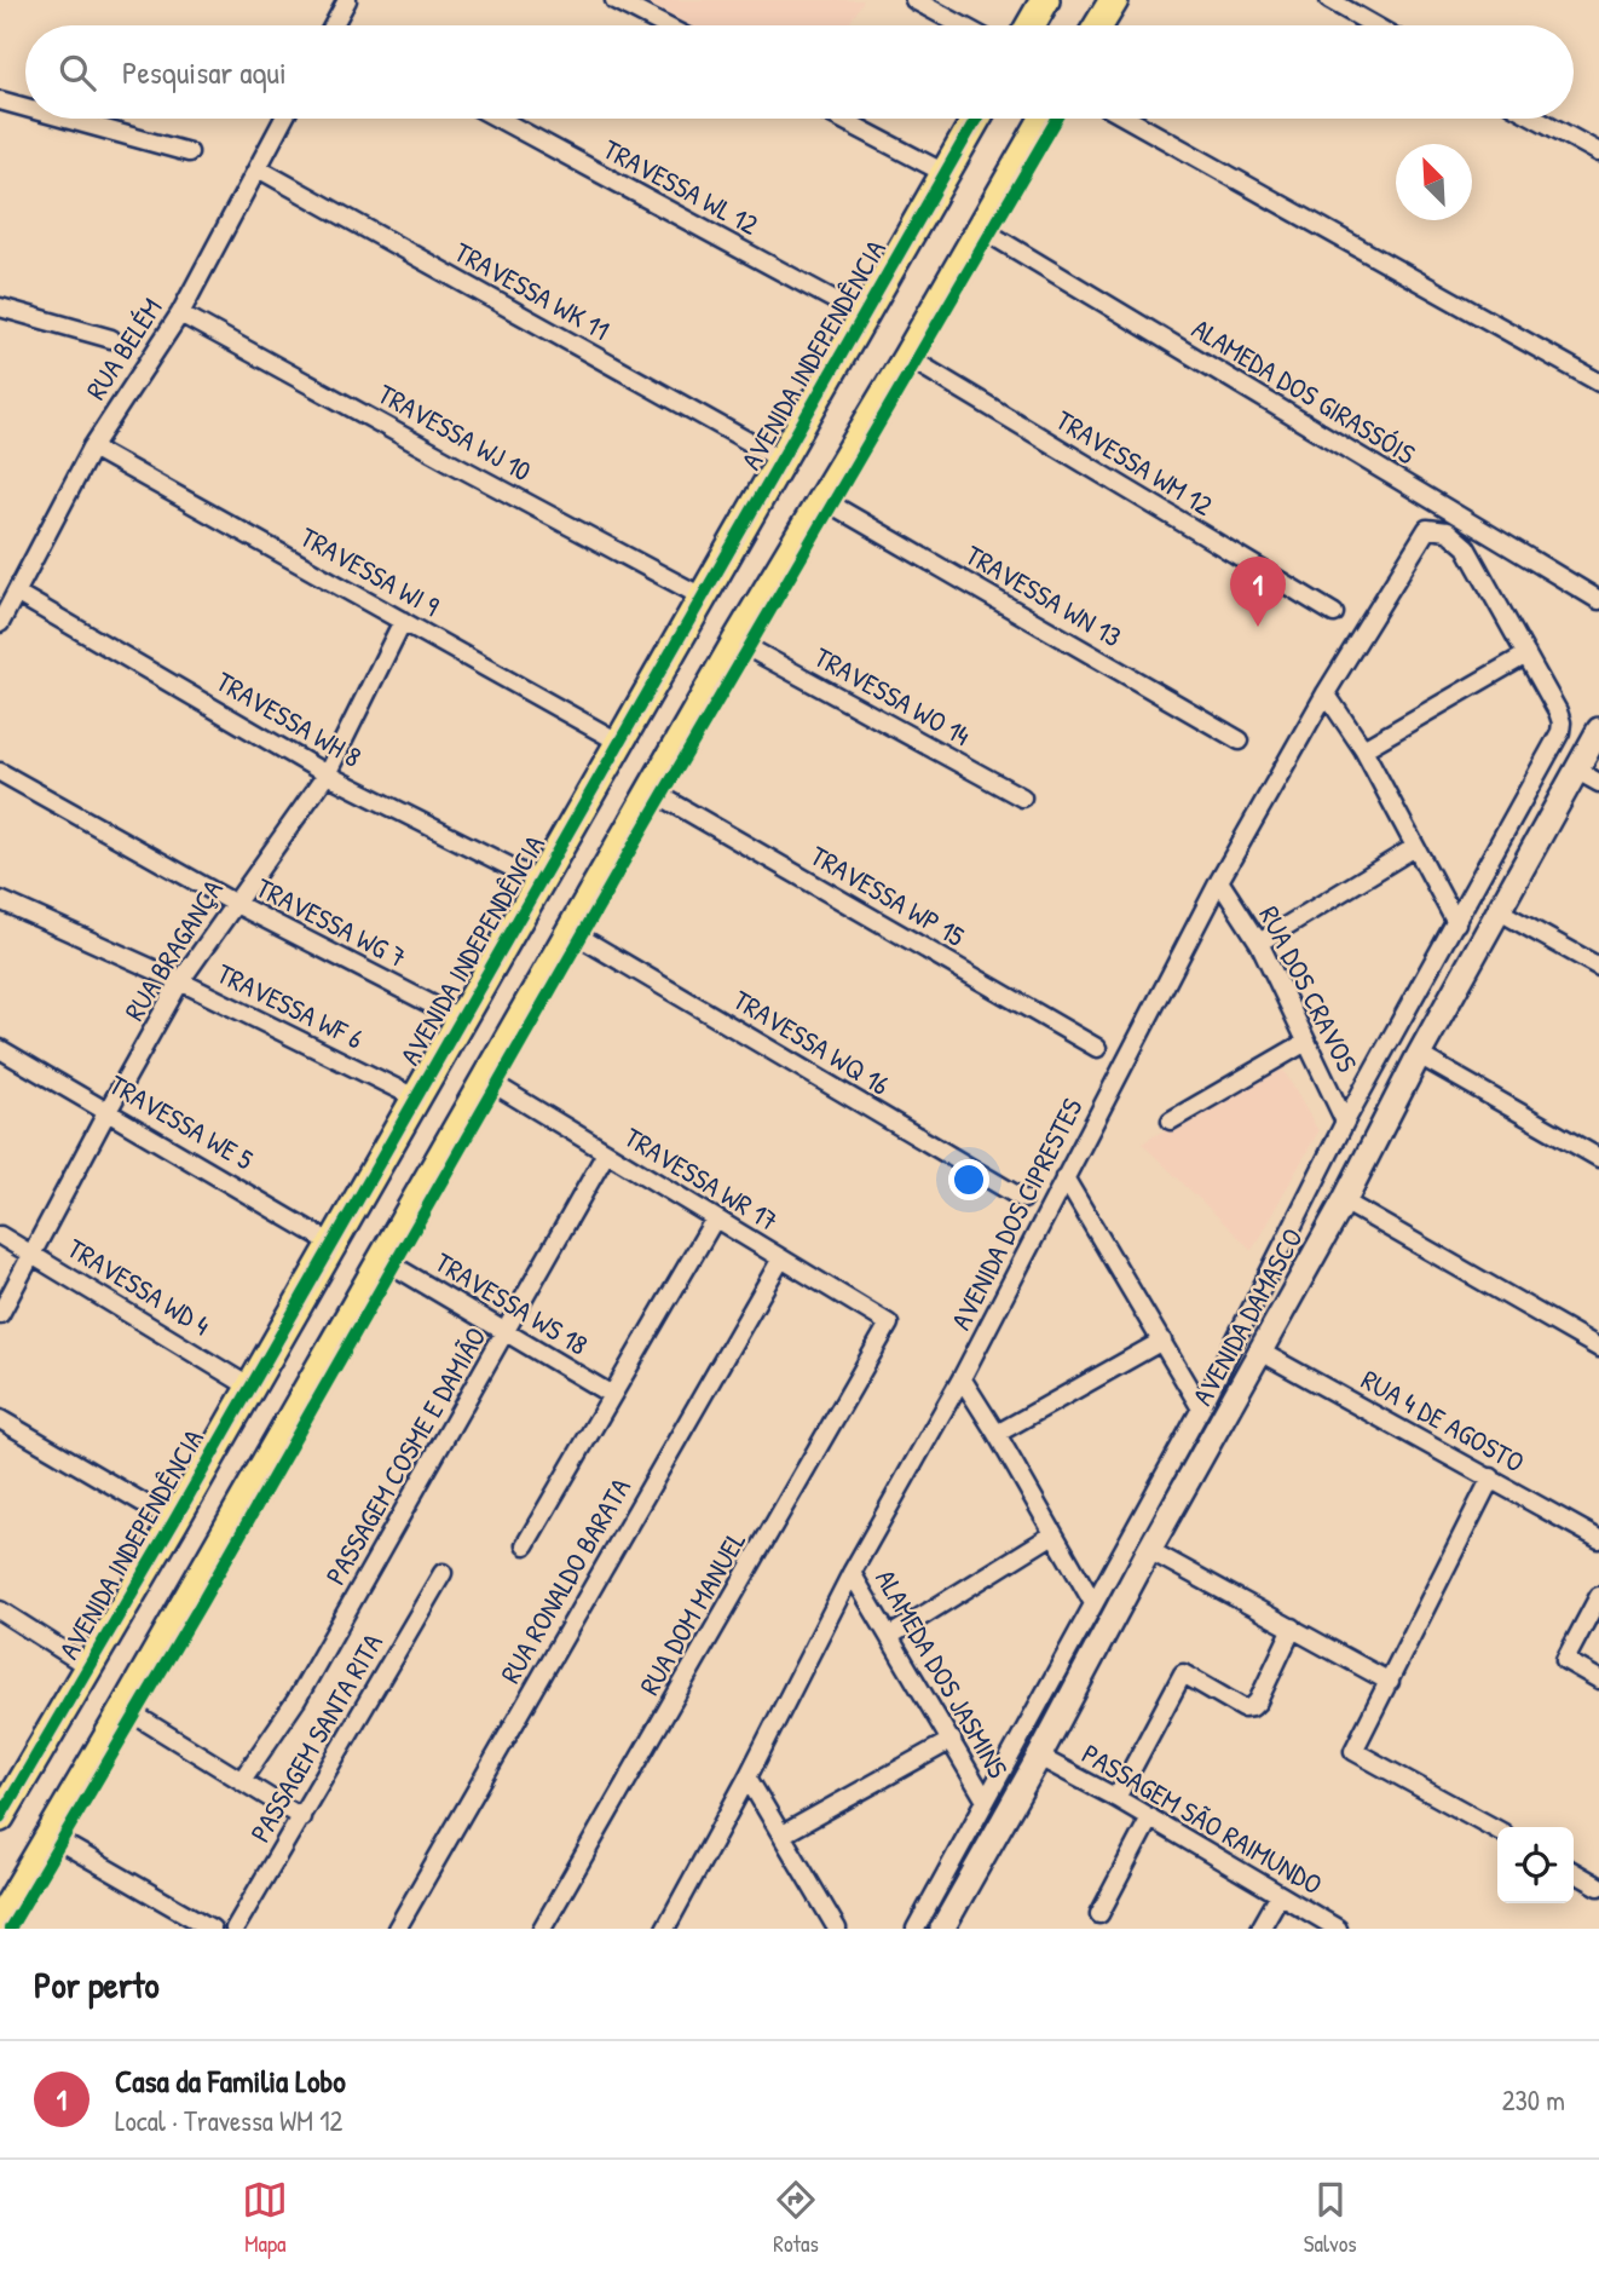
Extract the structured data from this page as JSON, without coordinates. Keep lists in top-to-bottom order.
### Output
{
  "streets": {
    "main road": ["AVENIDA INDEPENDÊNCIA"],
    "street": [
      "TRAVESSA WL 12",
      "TRAVESSA WK 11",
      "RUA BELÉM",
      "ALAMEDA DOS GIRASSÓIS",
      "TRAVESSA WJ 10",
      "TRAVESSA WM 12",
      "TRAVESSA WI 9",
      "TRAVESSA WN 13",
      "TRAVESSA WO 14",
      "TRAVESSA WH 8",
      "TRAVESSA WP 15",
      "TRAVESSA WG 7",
      "RUA BRAGANÇA",
      "RUA DOS CRAVOS",
      "TRAVESSA WF 6",
      "TRAVESSA WQ 16",
      "TRAVESSA WE 5",
      "TRAVESSA WR 17",
      "AVENIDA DOS CIPRESTES",
      "TRAVESSA WD 4",
      "TRAVESSA WS 18",
      "AVENIDA DAMASCO",
      "RUA 4 DE AGOSTO",
      "PASSAGEM COSME E DAMIÃO",
      "RUA RONALDO BARATA",
      "RUA DOM MANUEL",
      "ALAMEDA DOS JASMINS",
      "PASSAGEM SANTA RITA",
      "PASSAGEM SÃO RAIMUNDO"
    ]
  },
  "crossings": [
    ["TRAVESSA WL 12", "AVENIDA INDEPENDÊNCIA"],
    ["TRAVESSA WK 11", "RUA BELÉM"],
    ["TRAVESSA WK 11", "AVENIDA INDEPENDÊNCIA"],
    ["RUA BELÉM", "TRAVESSA WJ 10"],
    ["RUA BELÉM", "TRAVESSA WI 9"],
    ["RUA BELÉM", "TRAVESSA WH 8"],
    ["AVENIDA INDEPENDÊNCIA", "TRAVESSA WJ 10"],
    ["AVENIDA INDEPENDÊNCIA", "TRAVESSA WI 9"],
    ["AVENIDA INDEPENDÊNCIA", "TRAVESSA WH 8"],
    ["AVENIDA INDEPENDÊNCIA", "TRAVESSA WG 7"],
    ["AVENIDA INDEPENDÊNCIA", "TRAVESSA WF 6"],
    ["AVENIDA INDEPENDÊNCIA", "TRAVESSA WE 5"],
    ["AVENIDA INDEPENDÊNCIA", "TRAVESSA WD 4"],
    ["TRAVESSA WI 9", "RUA BRAGANÇA"],
    ["TRAVESSA WH 8", "RUA BRAGANÇA"],
    ["TRAVESSA WG 7", "RUA BRAGANÇA"],
    ["RUA BRAGANÇA", "TRAVESSA WF 6"],
    ["RUA BRAGANÇA", "TRAVESSA WE 5"],
    ["RUA BRAGANÇA", "TRAVESSA WD 4"],
    ["RUA DOS CRAVOS", "AVENIDA DOS CIPRESTES"],
    ["RUA DOS CRAVOS", "AVENIDA DAMASCO"],
    ["TRAVESSA WR 17", "PASSAGEM COSME E DAMIÃO"],
    ["TRAVESSA WR 17", "RUA RONALDO BARATA"],
    ["TRAVESSA WR 17", "RUA DOM MANUEL"],
    ["AVENIDA DOS CIPRESTES", "AVENIDA DAMASCO"],
    ["AVENIDA DOS CIPRESTES", "ALAMEDA DOS JASMINS"],
    ["TRAVESSA WS 18", "PASSAGEM COSME E DAMIÃO"],
    ["AVENIDA DAMASCO", "RUA 4 DE AGOSTO"],
    ["AVENIDA DAMASCO", "ALAMEDA DOS JASMINS"],
    ["AVENIDA DAMASCO", "PASSAGEM SÃO RAIMUNDO"]
  ],
  "north": "top left",
  "page": {
    "search": "Pesquisar aqui",
    "pins": "1",
    "heading": "Por perto",
    "list": [
      {
        "mark": "1",
        "name": "Casa da Familia Lobo",
        "note": "Local · Travessa WM 12",
        "value": "230 m"
      }
    ],
    "nav": ["Mapa", "Rotas", "Salvos"]
  }
}
